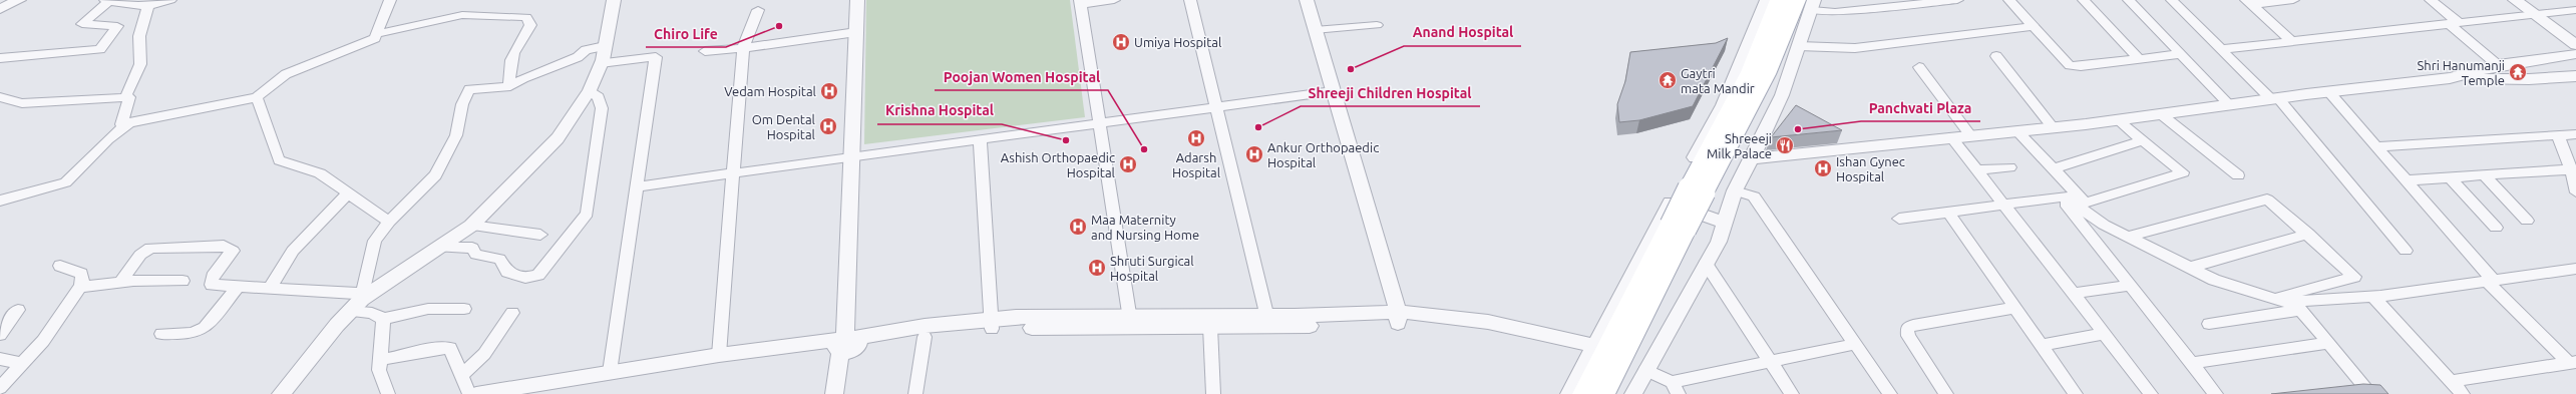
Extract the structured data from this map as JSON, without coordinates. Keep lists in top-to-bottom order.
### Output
{
  "places": {
    "other": [
      "Chiro Life",
      "Anand Hospital",
      "Shreeji Children Hospital",
      "Panchvati Plaza",
      "Krishna Hospital",
      "Poojan Women Hospital"
    ],
    "hospital": [
      "Umiya Hospital",
      "Vedam Hospital",
      "Om Dental Hospital",
      "Adarsh Hospital",
      "Ankur Orthopaedic Hospital",
      "Ashish Orthopaedic Hospital",
      "Ishan Gynec Hospital",
      "Maa Maternity and Nursing Home",
      "Shruti Surgical Hospital"
    ],
    "temple": ["Shri Hanumanji Temple", "Gaytri mata Mandir"],
    "restaurant": ["Shreeeji Milk Palace"]
  }
}
